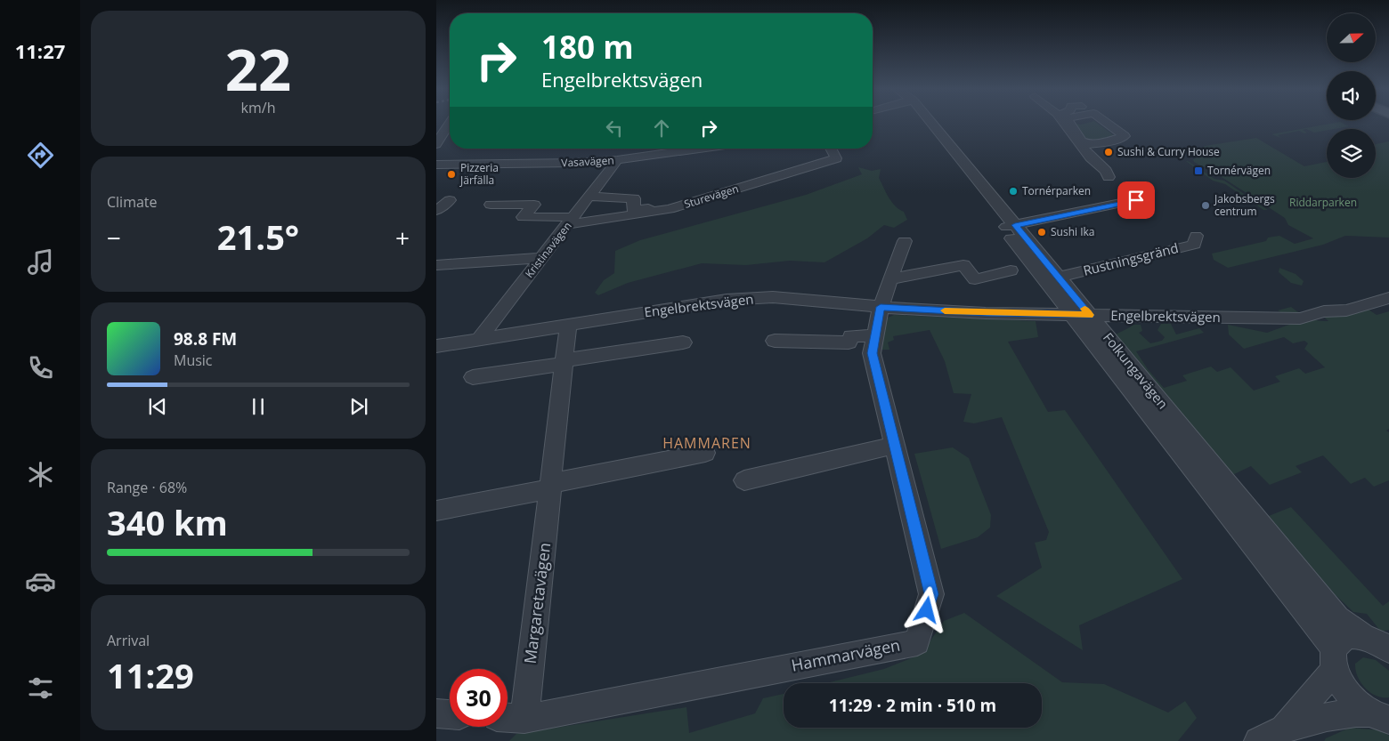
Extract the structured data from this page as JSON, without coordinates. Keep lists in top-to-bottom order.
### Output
{
  "streets": {
    "street": [
      "Vasavägen",
      "Sturevägen",
      "Kristinavägen",
      "Rustningsgränd",
      "Engelbrektsvägen",
      "Folkungavägen",
      "Margaretavägen",
      "Hammarvägen"
    ]
  },
  "crossings": [
    ["Vasavägen", "Kristinavägen"],
    ["Sturevägen", "Kristinavägen"],
    ["Kristinavägen", "Engelbrektsvägen"],
    ["Rustningsgränd", "Folkungavägen"],
    ["Engelbrektsvägen", "Folkungavägen"],
    ["Engelbrektsvägen", "Margaretavägen"],
    ["Engelbrektsvägen", "Hammarvägen"],
    ["Margaretavägen", "Hammarvägen"]
  ],
  "districts": ["HAMMAREN"],
  "parks": ["Riddarparken"],
  "places": {
    "other": [
      "Sushi & Curry House",
      "Pizzeria Järfälla",
      "Tornérparken",
      "Jakobsbergs centrum",
      "Sushi Ika"
    ],
    "transit": ["Tornérvägen"]
  },
  "north": "right",
  "page": {
    "tabs": "11:27",
    "tile": [
      ["22", "km/h"],
      "Climate",
      ["Range · 68%", "340 km"],
      ["Arrival", "11:29"]
    ],
    "turn": ["180 m", "Engelbrektsvägen"],
    "heat": ["−", "21.5°", "+"],
    "song": ["98.8 FM", "Music"],
    "limit": "30",
    "trip": "11:29 · 2 min · 510 m"
  }
}
